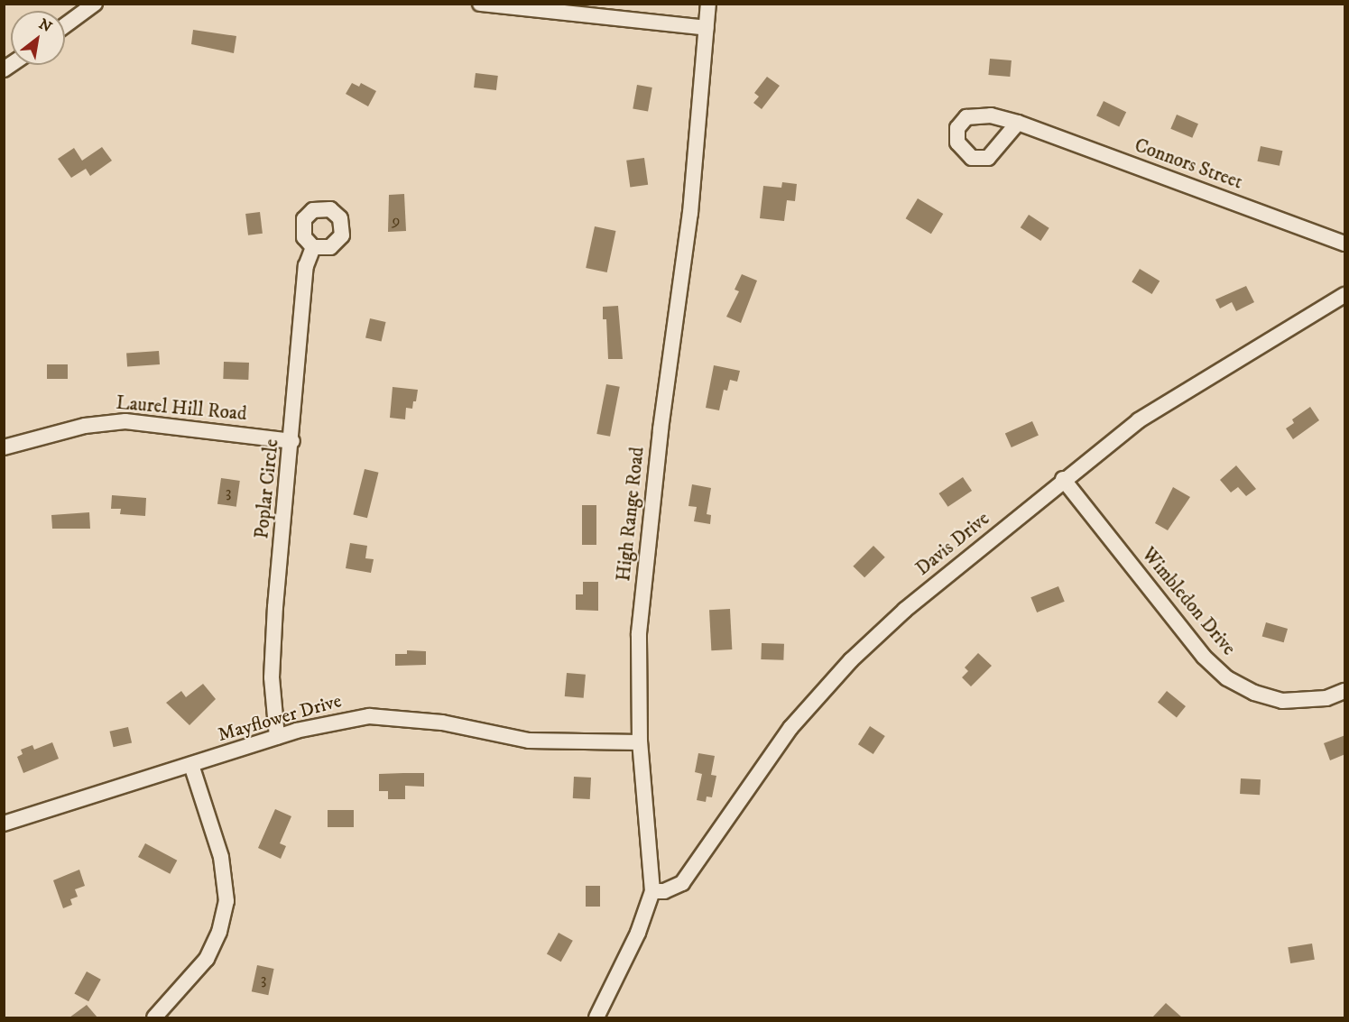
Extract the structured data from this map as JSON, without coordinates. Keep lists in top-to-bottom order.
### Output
{
  "streets": {
    "street": [
      "Connors Street",
      "Laurel Hill Road",
      "Poplar Circle",
      "High Range Road",
      "Davis Drive",
      "Wimbledon Drive",
      "Mayflower Drive"
    ]
  },
  "crossings": [
    ["Laurel Hill Road", "Poplar Circle"],
    ["Poplar Circle", "Mayflower Drive"],
    ["High Range Road", "Davis Drive"],
    ["High Range Road", "Mayflower Drive"],
    ["Davis Drive", "Wimbledon Drive"]
  ],
  "house_numbers": ["9", "3", "3"],
  "north": "top right"
}
